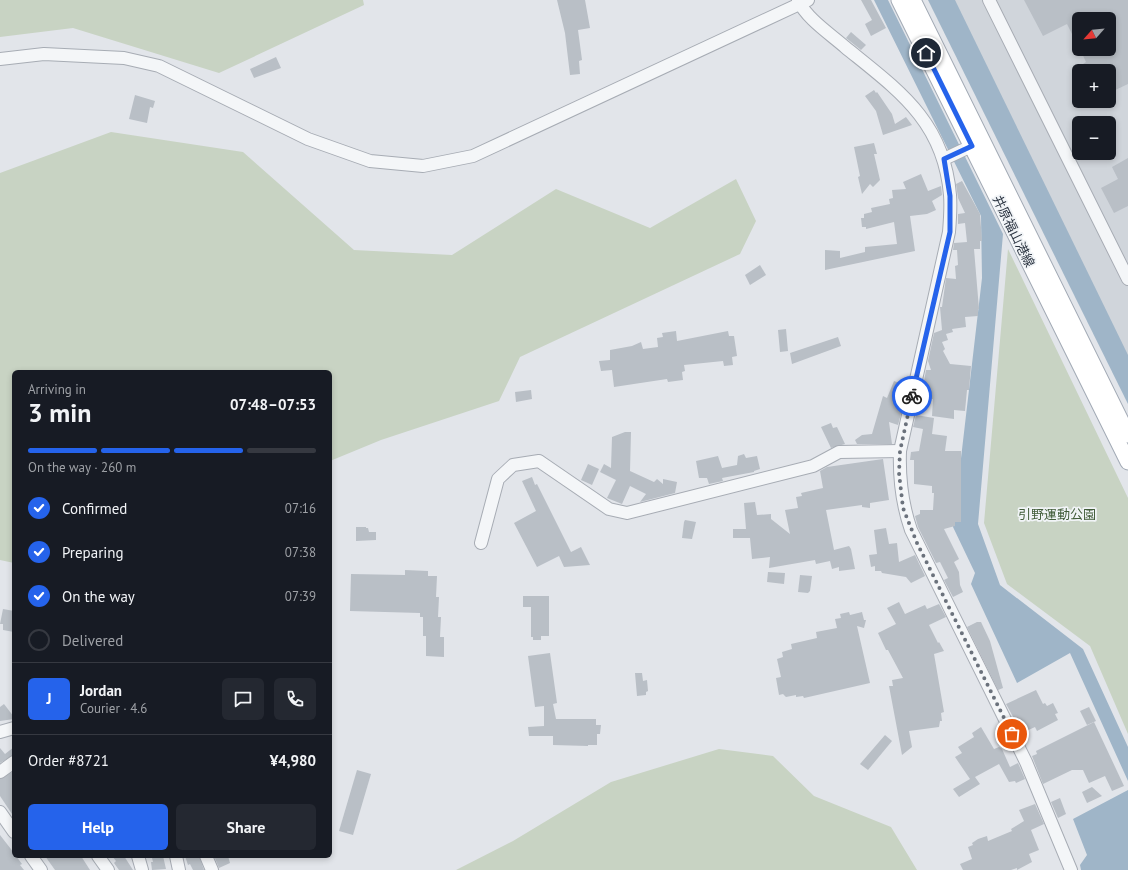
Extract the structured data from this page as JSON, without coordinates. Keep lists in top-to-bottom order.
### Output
{
  "streets": {
    "main road": ["井原福山港線"]
  },
  "parks": ["引野運動公園"],
  "north": "bottom left",
  "page": {
    "map_buttons": ["+", "−"],
    "heading": ["3 min", "Arriving in", "07:48–07:53"],
    "panel": [
      "Jordan",
      "Courier · 4.6",
      "Order #8721",
      "¥4,980"
    ],
    "bar": "On the way · 260 m",
    "list": [
      ["Confirmed", "07:16"],
      ["Preparing", "07:38"],
      ["On the way", "07:39"],
      "Delivered"
    ],
    "round": "J",
    "buttons": ["Help", "Share"]
  }
}
